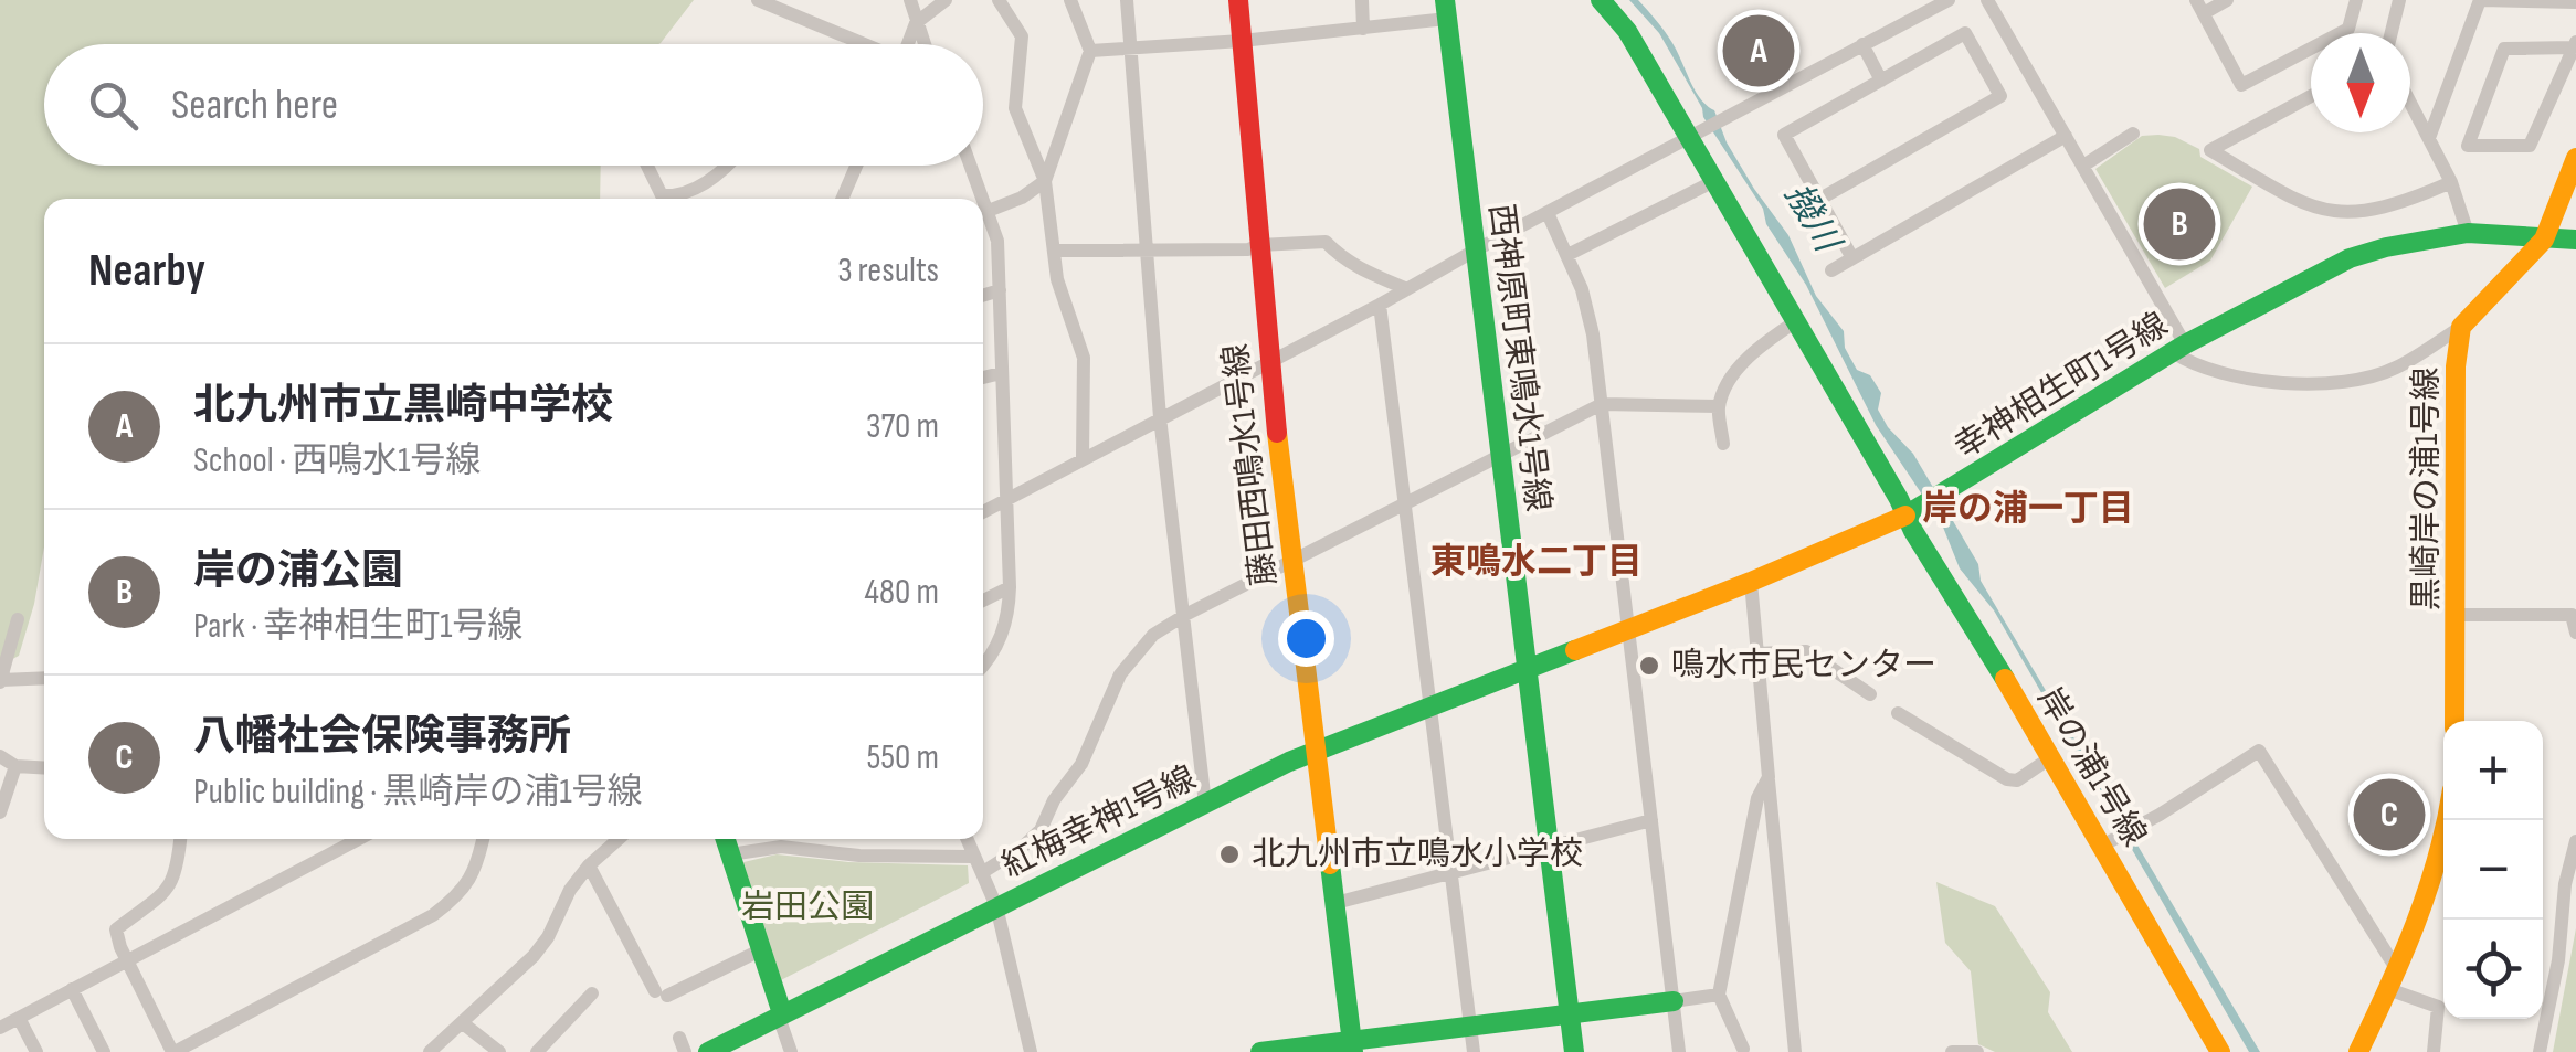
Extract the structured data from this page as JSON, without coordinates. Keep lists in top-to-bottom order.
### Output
{
  "streets": {
    "street": [
      "西神原町東鳴水1号線",
      "幸神相生町1号線",
      "藤田西鳴水1号線",
      "黒崎岸の浦1号線",
      "岸の浦1号線",
      "紅梅幸神1号線"
    ]
  },
  "crossings": [
    ["西神原町東鳴水1号線", "幸神相生町1号線"],
    ["西神原町東鳴水1号線", "紅梅幸神1号線"],
    ["幸神相生町1号線", "黒崎岸の浦1号線"],
    ["幸神相生町1号線", "岸の浦1号線"],
    ["幸神相生町1号線", "紅梅幸神1号線"],
    ["藤田西鳴水1号線", "紅梅幸神1号線"]
  ],
  "districts": ["岸の浦一丁目", "東鳴水二丁目"],
  "water": ["撥川"],
  "parks": ["岩田公園"],
  "places": ["鳴水市民センター", "北九州市立鳴水小学校"],
  "north": "bottom",
  "page": {
    "pins": ["A", "B", "C"],
    "search": "Search here",
    "heading": ["Nearby", "3 results"],
    "list": [
      {
        "mark": "A",
        "name": "北九州市立黒崎中学校",
        "note": "School · 西鳴水1号線",
        "value": "370 m"
      },
      {
        "mark": "B",
        "name": "岸の浦公園",
        "note": "Park · 幸神相生町1号線",
        "value": "480 m"
      },
      {
        "mark": "C",
        "name": "八幡社会保険事務所",
        "note": "Public building · 黒崎岸の浦1号線",
        "value": "550 m"
      }
    ],
    "map_buttons": ["+", "−"]
  }
}
